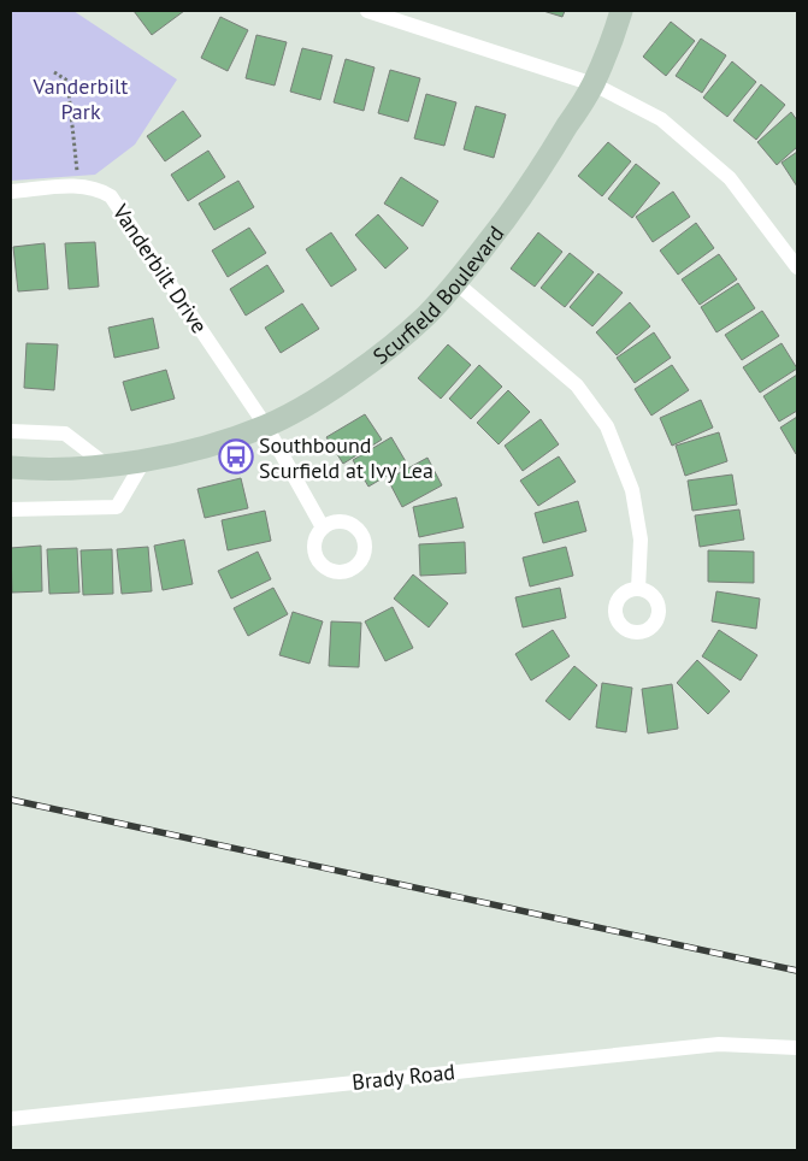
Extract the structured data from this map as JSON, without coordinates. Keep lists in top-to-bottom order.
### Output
{
  "streets": {
    "street": ["Vanderbilt Drive", "Scurfield Boulevard", "Brady Road"]
  },
  "crossings": [
    ["Vanderbilt Drive", "Scurfield Boulevard"]
  ],
  "parks": ["Vanderbilt Park"],
  "places": {
    "bus stop": ["Southbound Scurfield at Ivy Lea"]
  }
}
